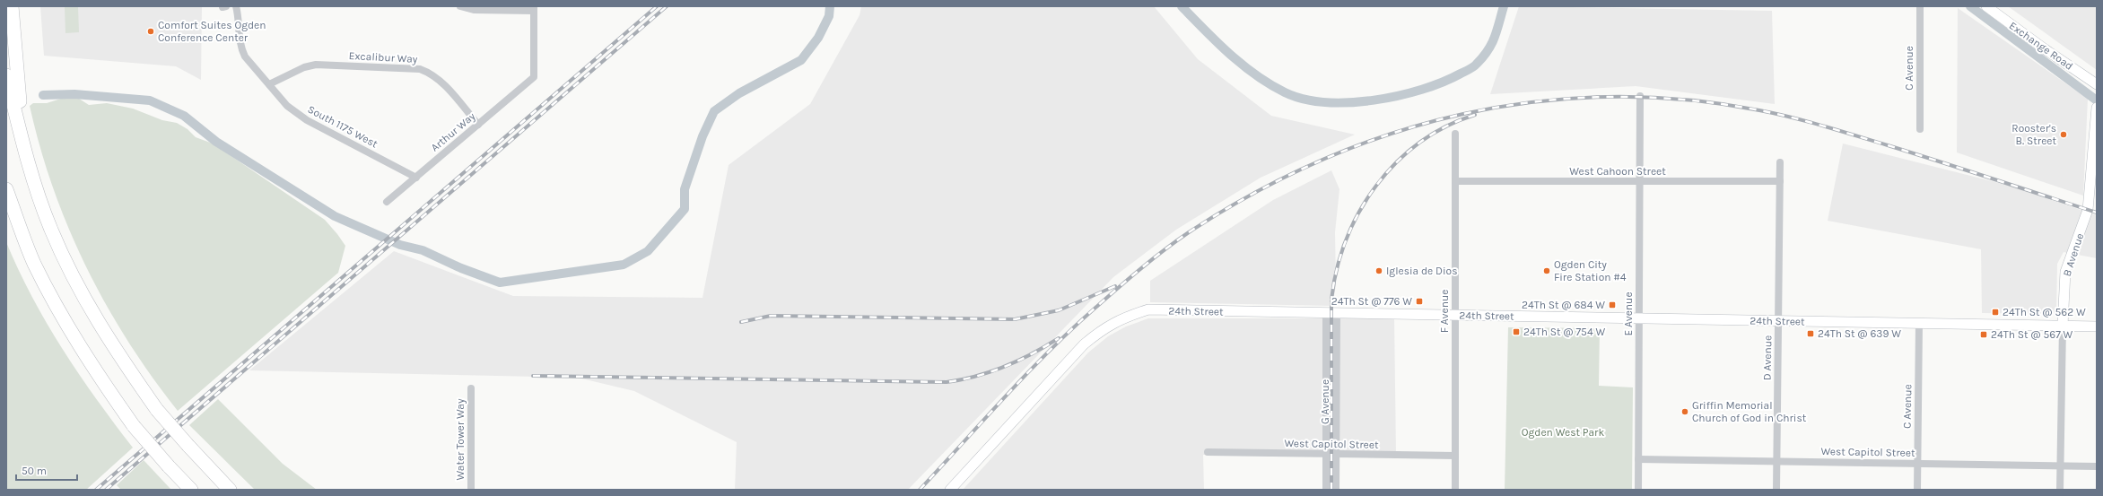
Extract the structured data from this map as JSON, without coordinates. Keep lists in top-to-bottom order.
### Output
{
  "streets": {
    "main road": ["Exchange Road", "B Avenue", "24th Street"],
    "street": [
      "Excalibur Way",
      "C Avenue",
      "South 1175 West",
      "Arthur Way",
      "West Cahoon Street",
      "F Avenue",
      "E Avenue",
      "D Avenue",
      "G Avenue",
      "Water Tower Way",
      "West Capitol Street"
    ]
  },
  "crossings": [
    ["Excalibur Way", "South 1175 West"],
    ["Excalibur Way", "Arthur Way"],
    ["C Avenue", "24th Street"],
    ["C Avenue", "West Capitol Street"],
    ["South 1175 West", "Arthur Way"],
    ["West Cahoon Street", "F Avenue"],
    ["West Cahoon Street", "E Avenue"],
    ["West Cahoon Street", "D Avenue"],
    ["B Avenue", "24th Street"],
    ["B Avenue", "West Capitol Street"],
    ["24th Street", "F Avenue"],
    ["24th Street", "E Avenue"],
    ["24th Street", "D Avenue"],
    ["24th Street", "G Avenue"],
    ["F Avenue", "West Capitol Street"],
    ["E Avenue", "West Capitol Street"],
    ["D Avenue", "West Capitol Street"],
    ["G Avenue", "West Capitol Street"]
  ],
  "parks": ["Ogden West Park"],
  "places": {
    "other": [
      "Comfort Suites Ogden Conference Center",
      "Rooster's B. Street",
      "Iglesia de Dios",
      "Ogden City Fire Station #4",
      "Griffin Memorial Church of God in Christ"
    ],
    "transit": [
      "24Th St @ 776 W",
      "24Th St @ 684 W",
      "24Th St @ 562 W",
      "24Th St @ 754 W",
      "24Th St @ 639 W",
      "24Th St @ 567 W"
    ]
  },
  "scale_bar": "50 m"
}
